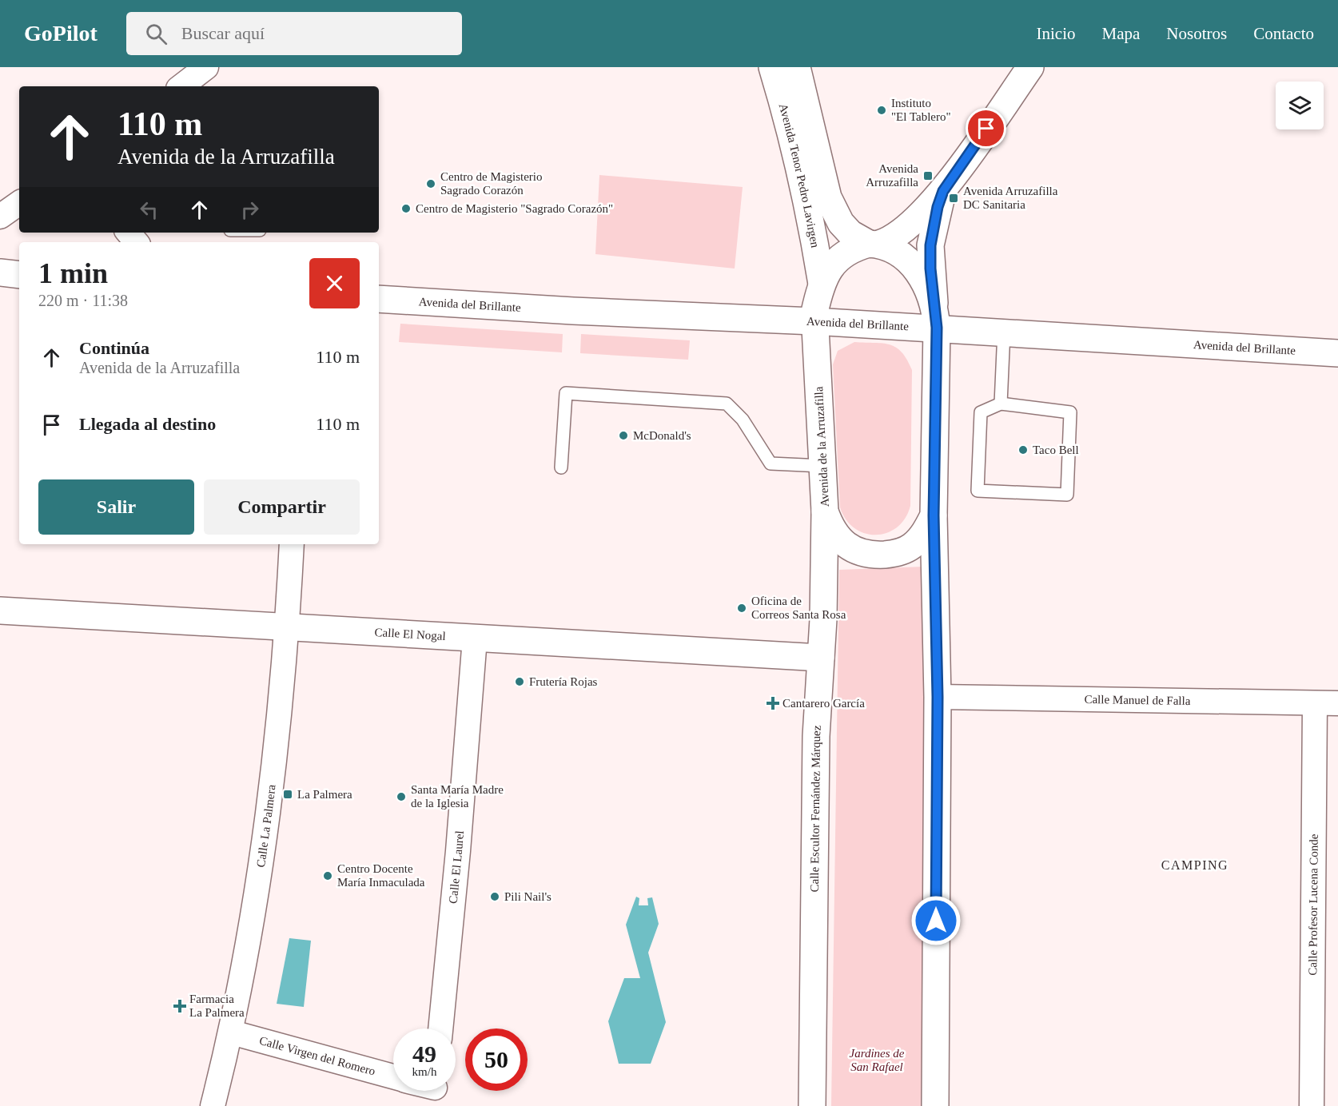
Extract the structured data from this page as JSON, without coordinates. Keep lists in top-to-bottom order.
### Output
{
  "streets": {
    "main road": [
      "Avenida Tenor Pedro Lavirgen",
      "Avenida del Brillante",
      "Avenida de la Arruzafilla",
      "Calle El Nogal",
      "Calle Escultor Fernández Márquez"
    ],
    "street": [
      "Calle Manuel de Falla",
      "Calle La Palmera",
      "Calle El Laurel",
      "Calle Profesor Lucena Conde",
      "Calle Virgen del Romero"
    ]
  },
  "crossings": [
    ["Avenida Tenor Pedro Lavirgen", "Avenida de la Arruzafilla"],
    ["Avenida del Brillante", "Avenida de la Arruzafilla"],
    ["Avenida de la Arruzafilla", "Calle Escultor Fernández Márquez"],
    ["Calle El Nogal", "Calle Escultor Fernández Márquez"],
    ["Calle El Nogal", "Calle La Palmera"],
    ["Calle El Nogal", "Calle El Laurel"],
    ["Calle Manuel de Falla", "Calle Profesor Lucena Conde"],
    ["Calle La Palmera", "Calle Virgen del Romero"]
  ],
  "districts": ["CAMPING"],
  "parks": ["Jardines de San Rafael"],
  "places": {
    "other": [
      "Instituto \"El Tablero\"",
      "Centro de Magisterio Sagrado Corazón",
      "Centro de Magisterio \"Sagrado Corazón\"",
      "McDonald's",
      "Taco Bell",
      "Oficina de Correos Santa Rosa",
      "Frutería Rojas",
      "Santa María Madre de la Iglesia",
      "Centro Docente María Inmaculada",
      "Pili Nail's"
    ],
    "transit": ["Avenida Arruzafilla", "Avenida Arruzafilla DC Sanitaria", "La Palmera"],
    "health": ["Cantarero García", "Farmacia La Palmera"]
  },
  "page": {
    "header": "GoPilot",
    "search": "Buscar aquí",
    "nav": [
      "Inicio",
      "Mapa",
      "Nosotros",
      "Contacto"
    ],
    "turn": ["110 m", "Avenida de la Arruzafilla"],
    "heading": ["1 min", "220 m · 11:38"],
    "list": [
      {
        "name": "Continúa",
        "note": "Avenida de la Arruzafilla",
        "value": "110 m"
      },
      {
        "name": "Llegada al destino",
        "value": "110 m"
      }
    ],
    "buttons": ["Salir", "Compartir"],
    "speed": "49 km/h",
    "limit": "50"
  }
}
